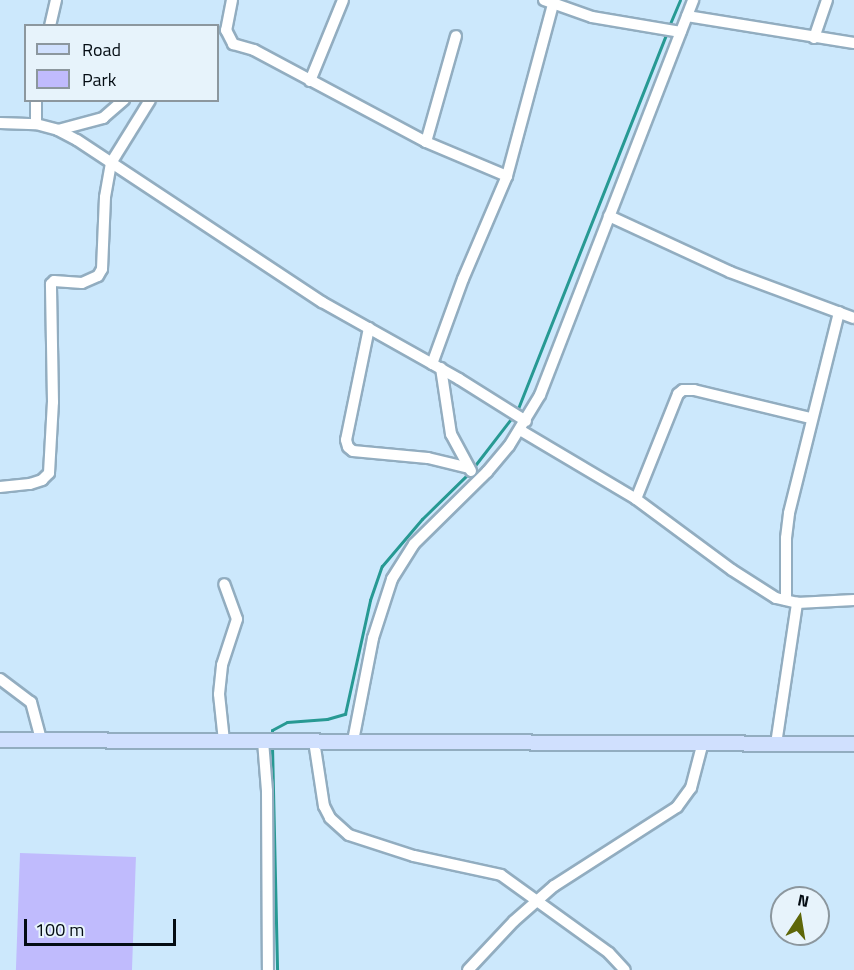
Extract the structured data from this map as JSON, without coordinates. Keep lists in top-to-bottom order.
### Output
{
  "legend": ["Road", "Park"],
  "scale_bar": "100 m",
  "north": "top"
}
